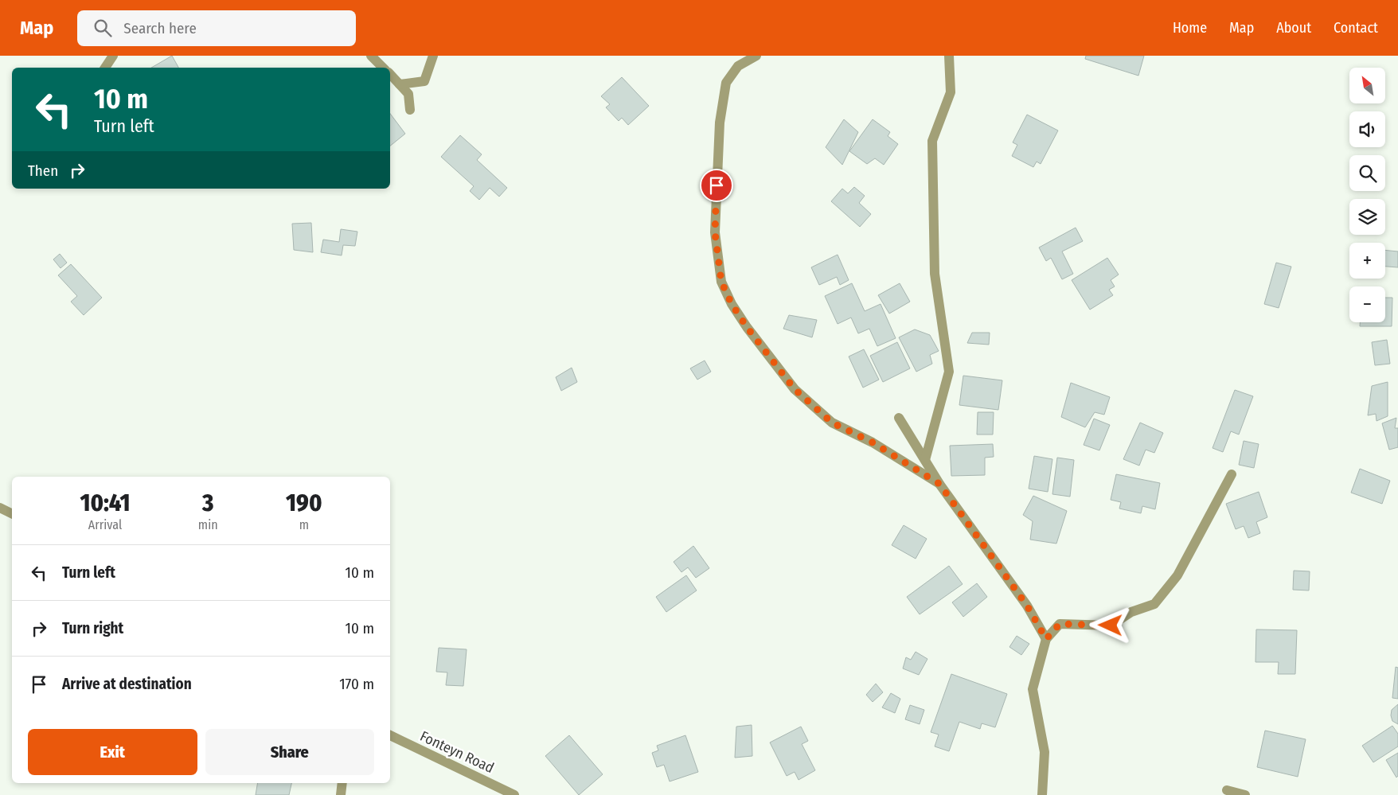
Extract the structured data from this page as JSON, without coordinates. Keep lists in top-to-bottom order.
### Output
{
  "streets": {
    "street": ["Fonteyn Road"]
  },
  "north": "top left",
  "page": {
    "header": "Map",
    "search": "Search here",
    "nav": [
      "Home",
      "Map",
      "About",
      "Contact"
    ],
    "map_buttons": ["+", "−"],
    "turn": ["10 m", "Turn left"],
    "then": "Then",
    "eta": [
      "10:41",
      "Arrival",
      "3",
      "min",
      "190",
      "m"
    ],
    "list": [
      {
        "name": "Turn left",
        "value": "10 m"
      },
      {
        "name": "Turn right",
        "value": "10 m"
      },
      {
        "name": "Arrive at destination",
        "value": "170 m"
      }
    ],
    "buttons": ["Exit", "Share"]
  }
}
